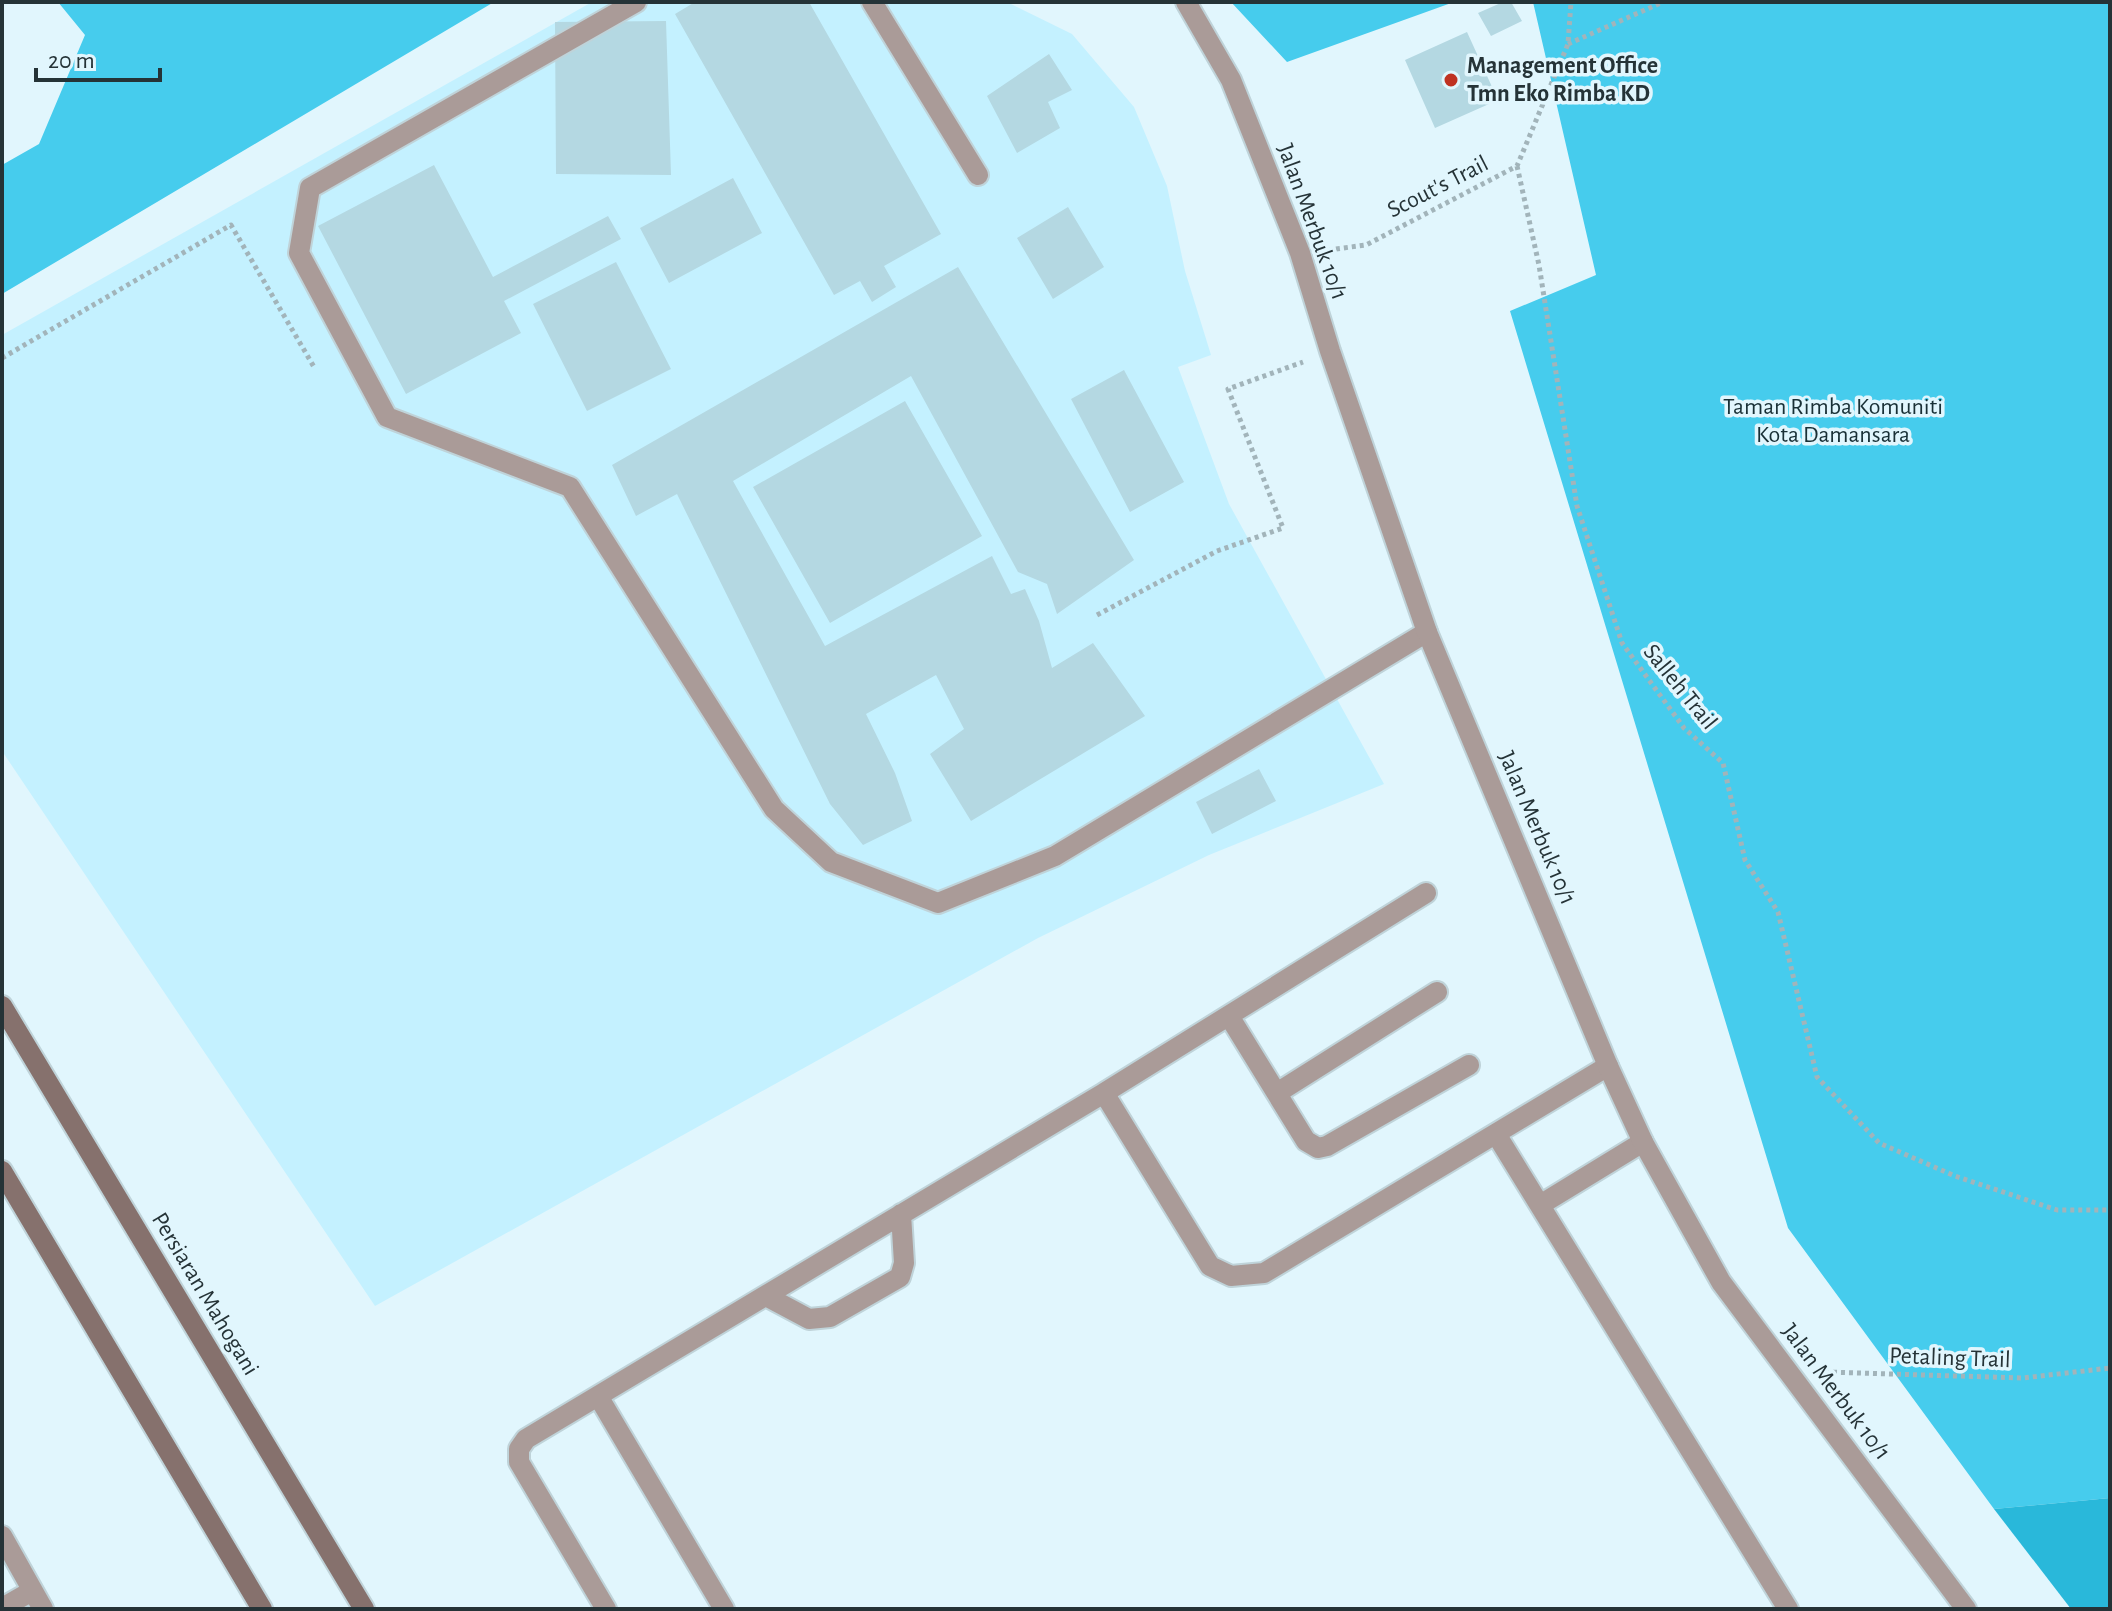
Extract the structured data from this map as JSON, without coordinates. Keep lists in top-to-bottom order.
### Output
{
  "streets": {
    "main road": ["Persiaran Mahogani"],
    "street": ["Jalan Merbuk 10/1"],
    "path": ["Scout's Trail", "Salleh Trail", "Petaling Trail"]
  },
  "crossings": [
    ["Scout's Trail", "Jalan Merbuk 10/1"],
    ["Scout's Trail", "Salleh Trail"],
    ["Jalan Merbuk 10/1", "Petaling Trail"]
  ],
  "parks": ["Taman Rimba Komuniti Kota Damansara"],
  "places": ["Management Office Tmn Eko Rimba KD"],
  "scale_bar": "20 m"
}
